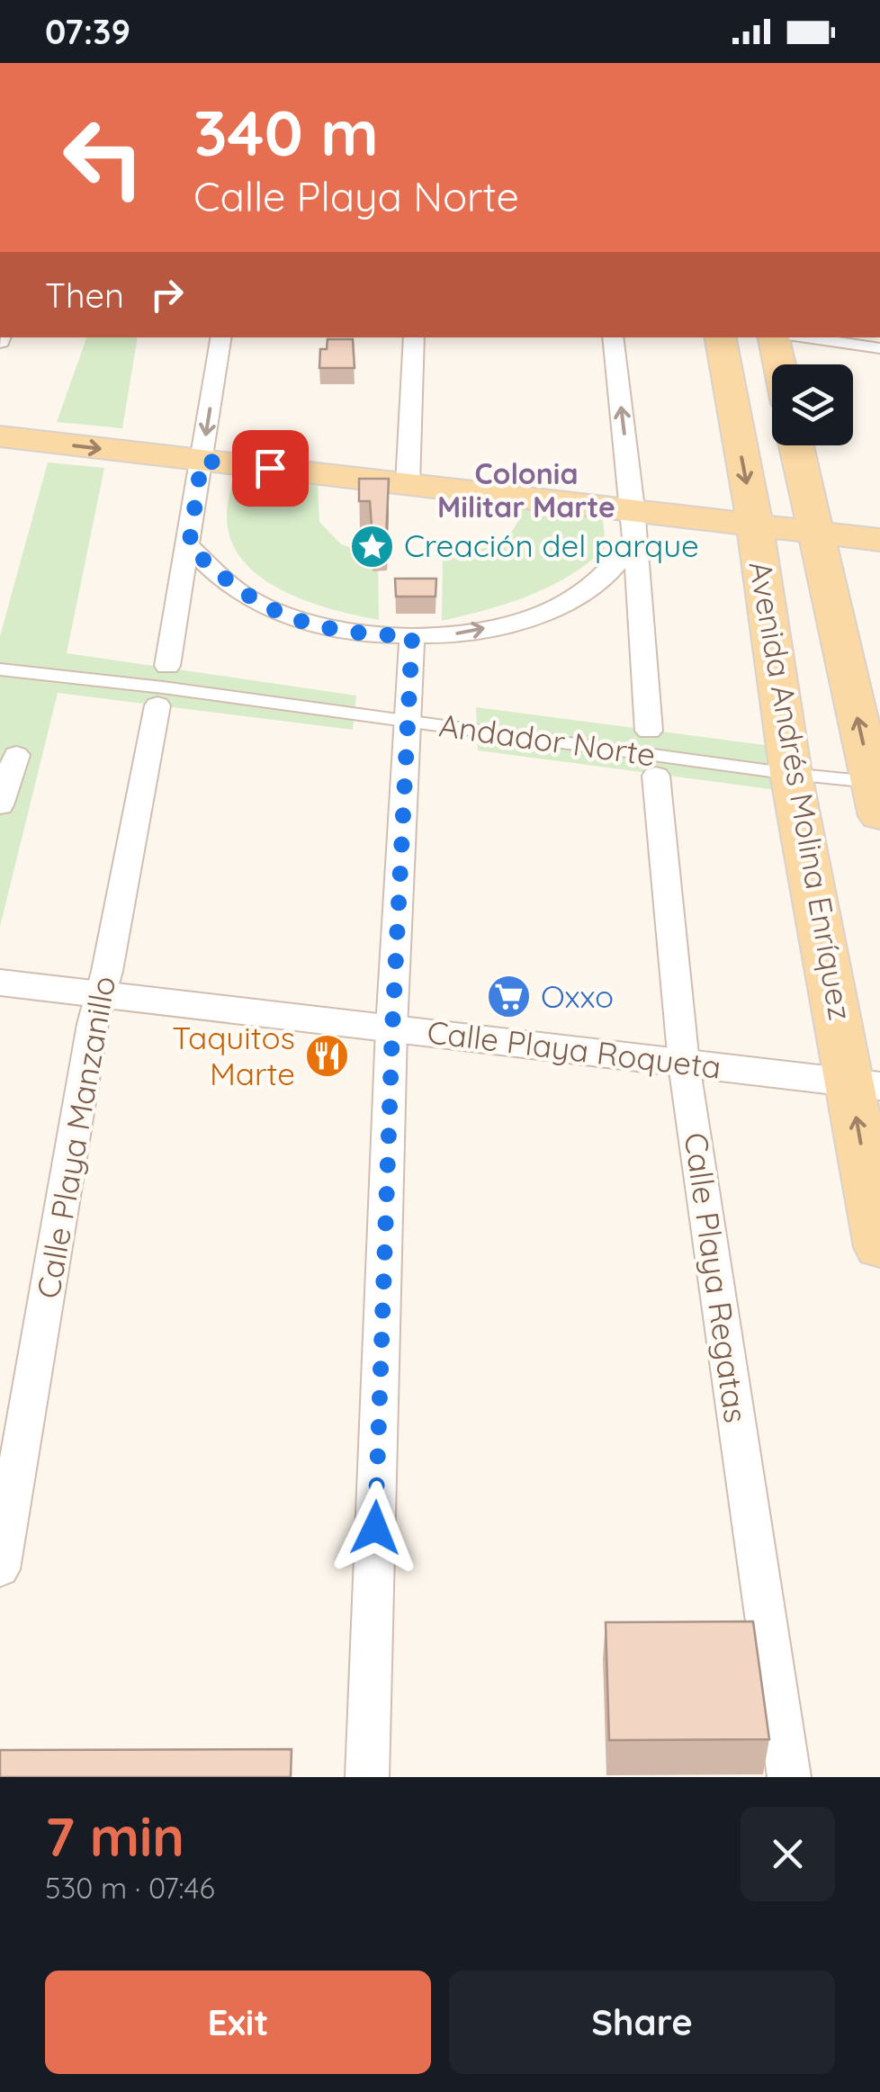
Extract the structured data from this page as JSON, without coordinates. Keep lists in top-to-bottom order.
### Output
{
  "streets": {
    "main road": ["Avenida Andrés Molina Enríquez"],
    "street": [
      "Andador Norte",
      "Calle Playa Roqueta",
      "Calle Playa Manzanillo",
      "Calle Playa Regatas"
    ]
  },
  "crossings": [
    ["Andador Norte", "Avenida Andrés Molina Enríquez"],
    ["Avenida Andrés Molina Enríquez", "Calle Playa Roqueta"],
    ["Calle Playa Roqueta", "Calle Playa Manzanillo"],
    ["Calle Playa Roqueta", "Calle Playa Regatas"]
  ],
  "districts": ["Colonia Militar Marte"],
  "places": {
    "place": ["Creación del parque"],
    "supermarket": ["Oxxo"],
    "restaurant": ["Taquitos Marte"]
  },
  "page": {
    "status": "07:39",
    "turn": ["340 m", "Calle Playa Norte"],
    "then": "Then",
    "heading": ["7 min", "530 m · 07:46"],
    "buttons": ["Exit", "Share"]
  }
}
